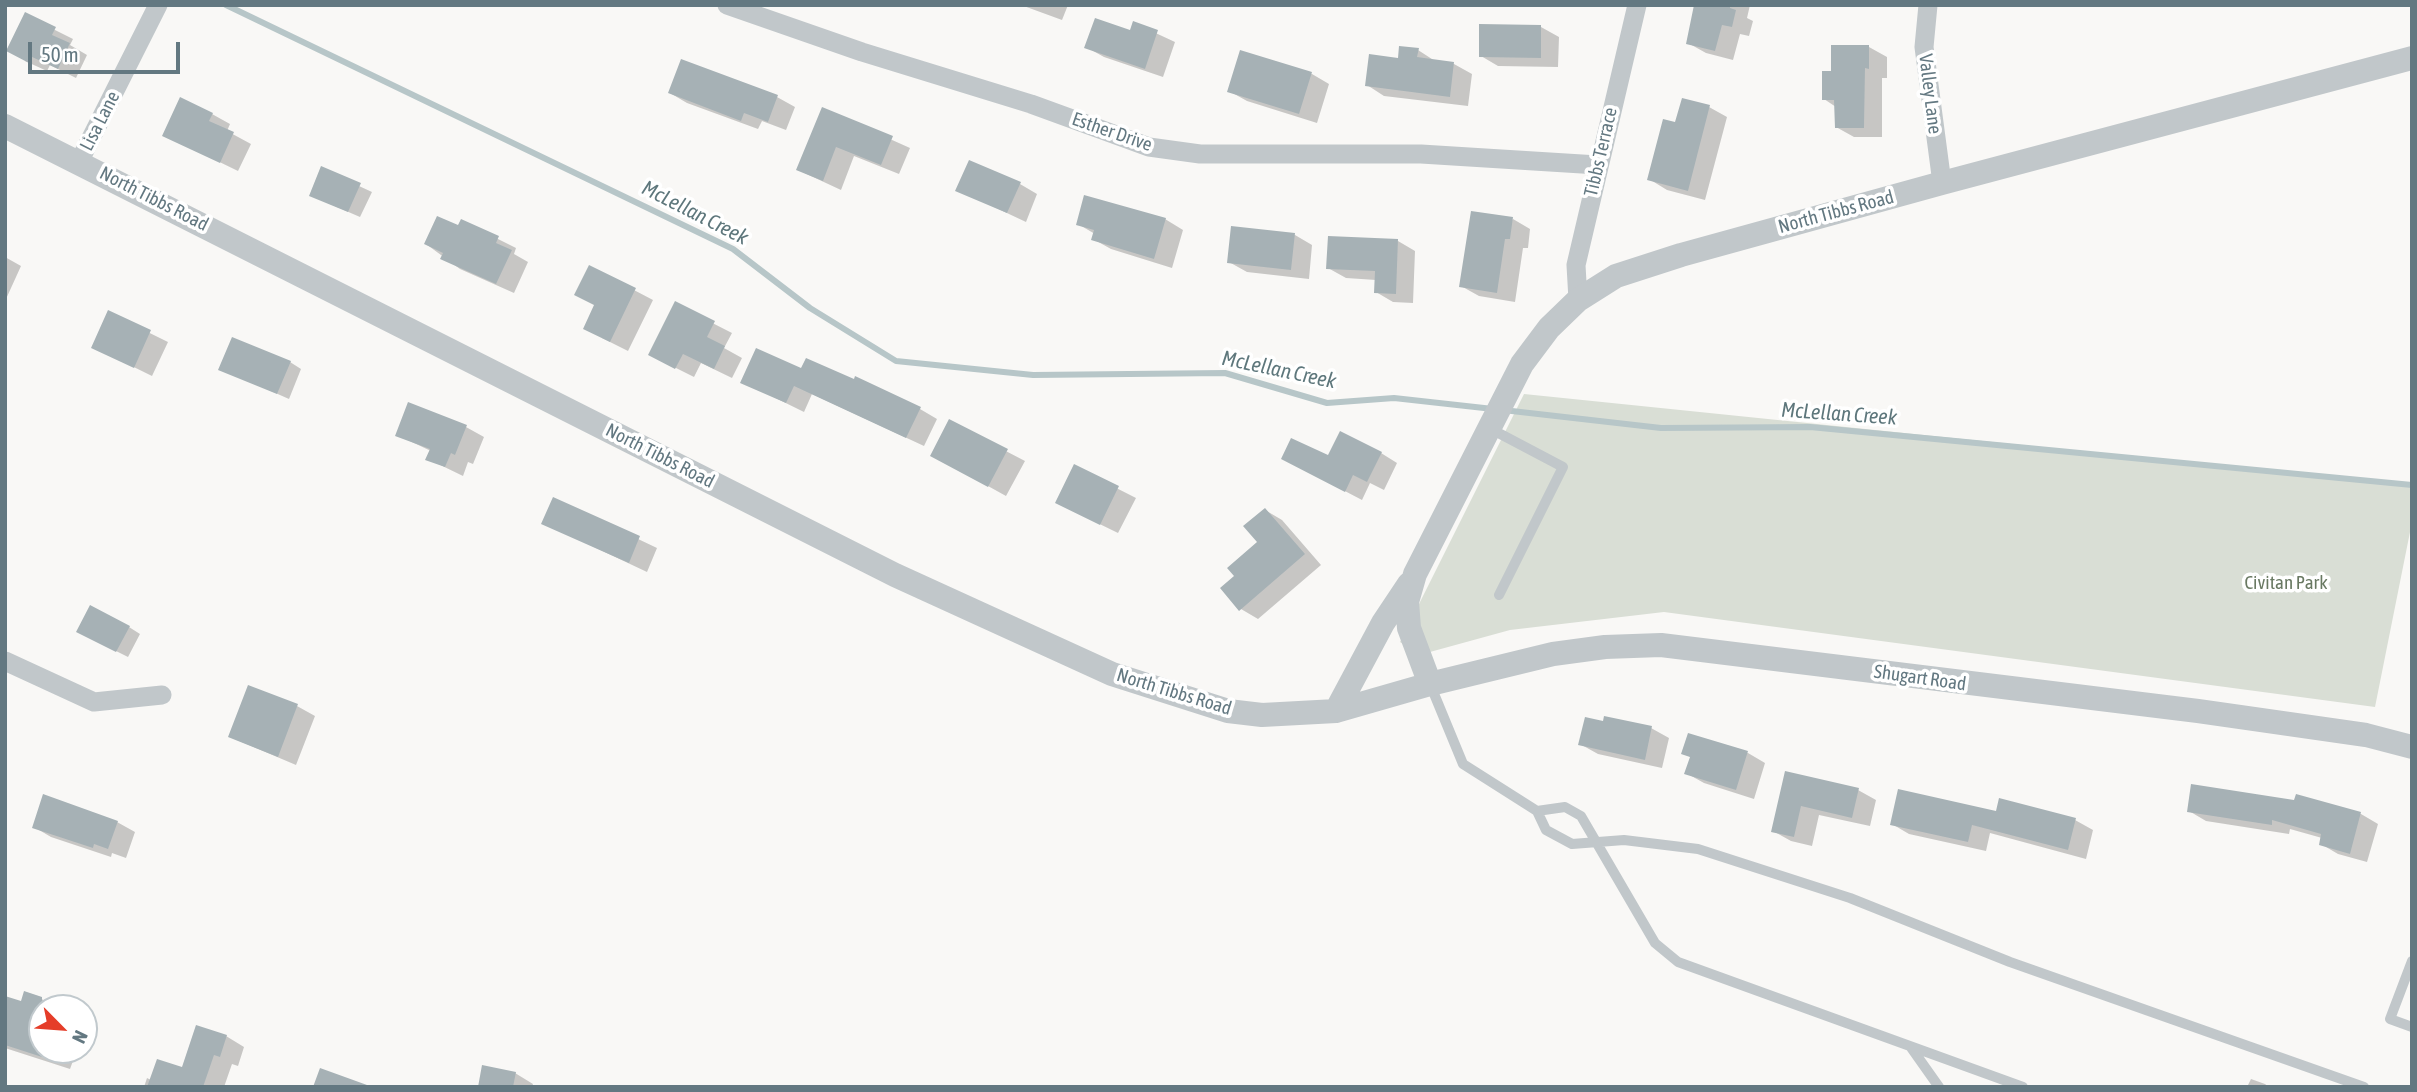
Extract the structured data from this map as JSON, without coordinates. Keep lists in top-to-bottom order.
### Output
{
  "streets": {
    "street": [
      "Valley Lane",
      "Lisa Lane",
      "Esther Drive",
      "Tibbs Terrace",
      "North Tibbs Road",
      "Shugart Road"
    ]
  },
  "crossings": [
    ["Valley Lane", "North Tibbs Road"],
    ["Lisa Lane", "North Tibbs Road"],
    ["Esther Drive", "Tibbs Terrace"],
    ["Tibbs Terrace", "North Tibbs Road"],
    ["North Tibbs Road", "Shugart Road"]
  ],
  "water": ["McLellan Creek"],
  "parks": ["Civitan Park"],
  "scale_bar": "50 m",
  "north": "bottom right"
}
